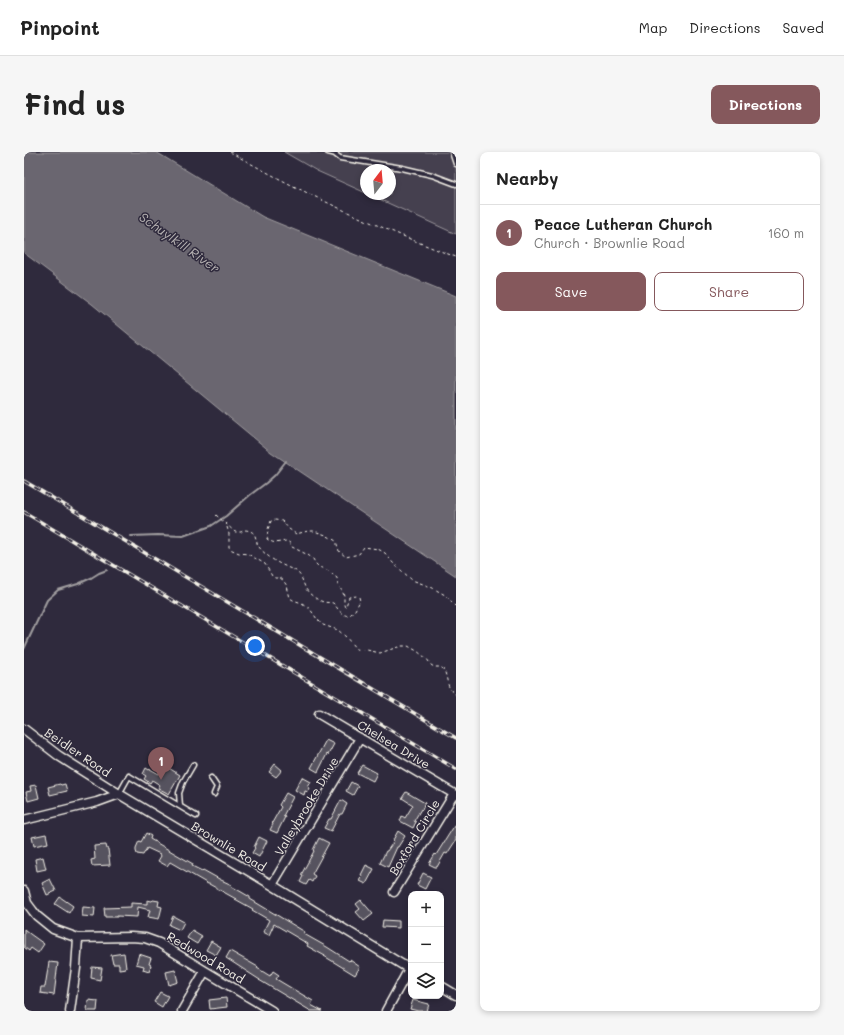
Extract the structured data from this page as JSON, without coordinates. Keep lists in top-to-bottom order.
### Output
{
  "streets": {
    "street": [
      "Chelsea Drive",
      "Beidler Road",
      "Valleybrooke Drive",
      "Boxford Circle",
      "Brownlie Road",
      "Redwood Road"
    ]
  },
  "crossings": [
    ["Chelsea Drive", "Valleybrooke Drive"],
    ["Chelsea Drive", "Boxford Circle"],
    ["Beidler Road", "Brownlie Road"],
    ["Valleybrooke Drive", "Brownlie Road"]
  ],
  "water": ["Schuylkill River"],
  "north": "top",
  "page": {
    "header": "Pinpoint",
    "nav": ["Map", "Directions", "Saved"],
    "buttons": [
      "Directions",
      ["Save", "Share"]
    ],
    "title": "Find us",
    "heading": "Nearby",
    "list": [
      {
        "mark": "1",
        "name": "Peace Lutheran Church",
        "note": "Church · Brownlie Road",
        "value": "160 m"
      }
    ],
    "pins": "1",
    "map_buttons": ["+", "−"]
  }
}
